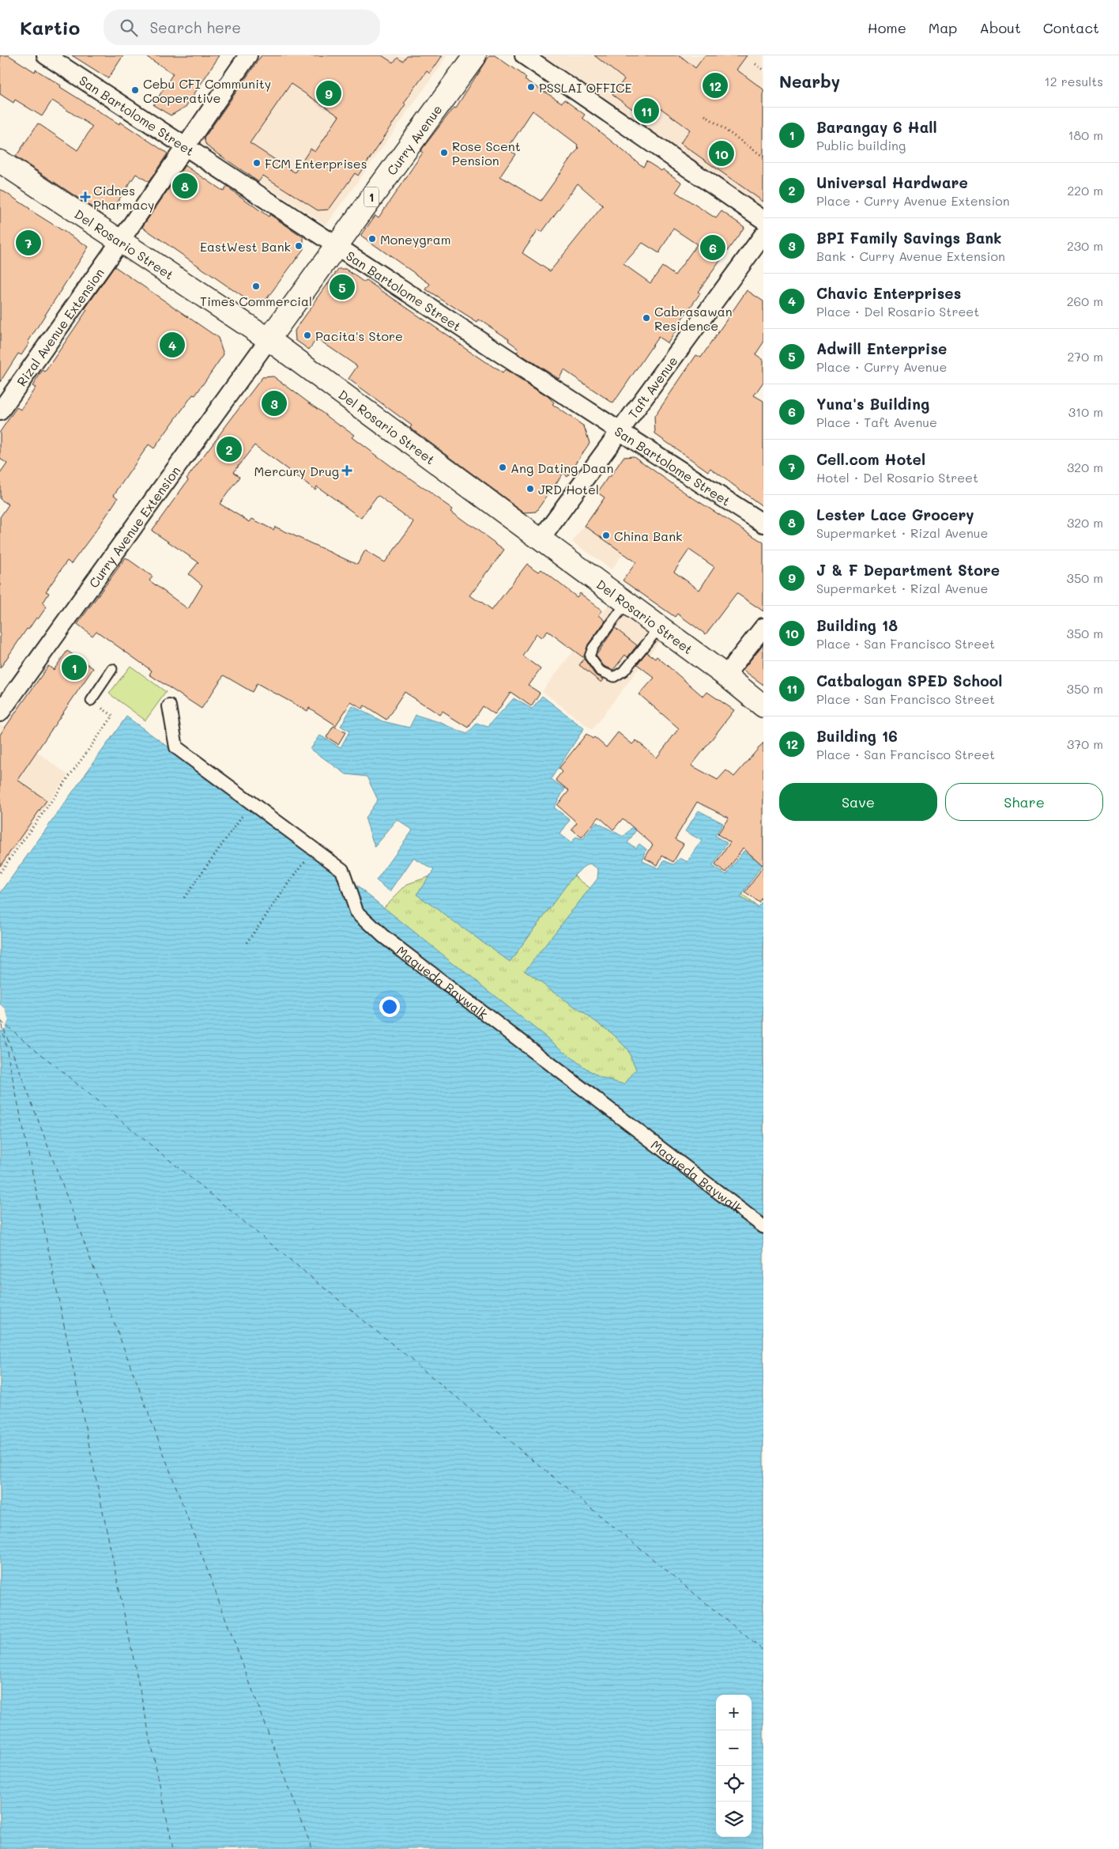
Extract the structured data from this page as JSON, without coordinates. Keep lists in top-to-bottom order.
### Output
{
  "streets": {
    "main road": ["Curry Avenue", "1", "Del Rosario Street"],
    "street": [
      "San Bartolome Street",
      "Rizal Avenue Extension",
      "Taft Avenue",
      "Curry Avenue Extension",
      "Maqueda Baywalk"
    ]
  },
  "crossings": [
    ["San Bartolome Street", "Curry Avenue"],
    ["San Bartolome Street", "Rizal Avenue Extension"],
    ["San Bartolome Street", "Taft Avenue"],
    ["Curry Avenue", "Del Rosario Street"],
    ["Curry Avenue", "Curry Avenue Extension"],
    ["Del Rosario Street", "Rizal Avenue Extension"],
    ["Del Rosario Street", "Taft Avenue"],
    ["Del Rosario Street", "Curry Avenue Extension"]
  ],
  "places": {
    "other": [
      "PSSLAI OFFICE",
      "Cebu CFI Community Cooperative",
      "Rose Scent Pension",
      "FCM Enterprises",
      "Moneygram",
      "EastWest Bank",
      "Times Commercial",
      "Cabrasawan Residence",
      "Pacita's Store",
      "Ang Dating Daan",
      "JRD Hotel",
      "China Bank"
    ],
    "health": ["Cidnes Pharmacy", "Mercury Drug"]
  },
  "page": {
    "header": "Kartio",
    "search": "Search here",
    "nav": [
      "Home",
      "Map",
      "About",
      "Contact"
    ],
    "heading": ["Nearby", "12 results"],
    "pins": [
      "12",
      "9",
      "11",
      "10",
      "8",
      "7",
      "6",
      "5",
      "4",
      "3",
      "2",
      "1"
    ],
    "list": [
      {
        "mark": "1",
        "name": "Barangay 6 Hall",
        "note": "Public building",
        "value": "180 m"
      },
      {
        "mark": "2",
        "name": "Universal Hardware",
        "note": "Place · Curry Avenue Extension",
        "value": "220 m"
      },
      {
        "mark": "3",
        "name": "BPI Family Savings Bank",
        "note": "Bank · Curry Avenue Extension",
        "value": "230 m"
      },
      {
        "mark": "4",
        "name": "Chavic Enterprises",
        "note": "Place · Del Rosario Street",
        "value": "260 m"
      },
      {
        "mark": "5",
        "name": "Adwill Enterprise",
        "note": "Place · Curry Avenue",
        "value": "270 m"
      },
      {
        "mark": "6",
        "name": "Yuna's Building",
        "note": "Place · Taft Avenue",
        "value": "310 m"
      },
      {
        "mark": "7",
        "name": "Cell.com Hotel",
        "note": "Hotel · Del Rosario Street",
        "value": "320 m"
      },
      {
        "mark": "8",
        "name": "Lester Lace Grocery",
        "note": "Supermarket · Rizal Avenue",
        "value": "320 m"
      },
      {
        "mark": "9",
        "name": "J & F Department Store",
        "note": "Supermarket · Rizal Avenue",
        "value": "350 m"
      },
      {
        "mark": "10",
        "name": "Building 18",
        "note": "Place · San Francisco Street",
        "value": "350 m"
      },
      {
        "mark": "11",
        "name": "Catbalogan SPED School",
        "note": "Place · San Francisco Street",
        "value": "350 m"
      },
      {
        "mark": "12",
        "name": "Building 16",
        "note": "Place · San Francisco Street",
        "value": "370 m"
      }
    ],
    "buttons": ["Save", "Share"],
    "map_buttons": ["+", "−"]
  }
}
